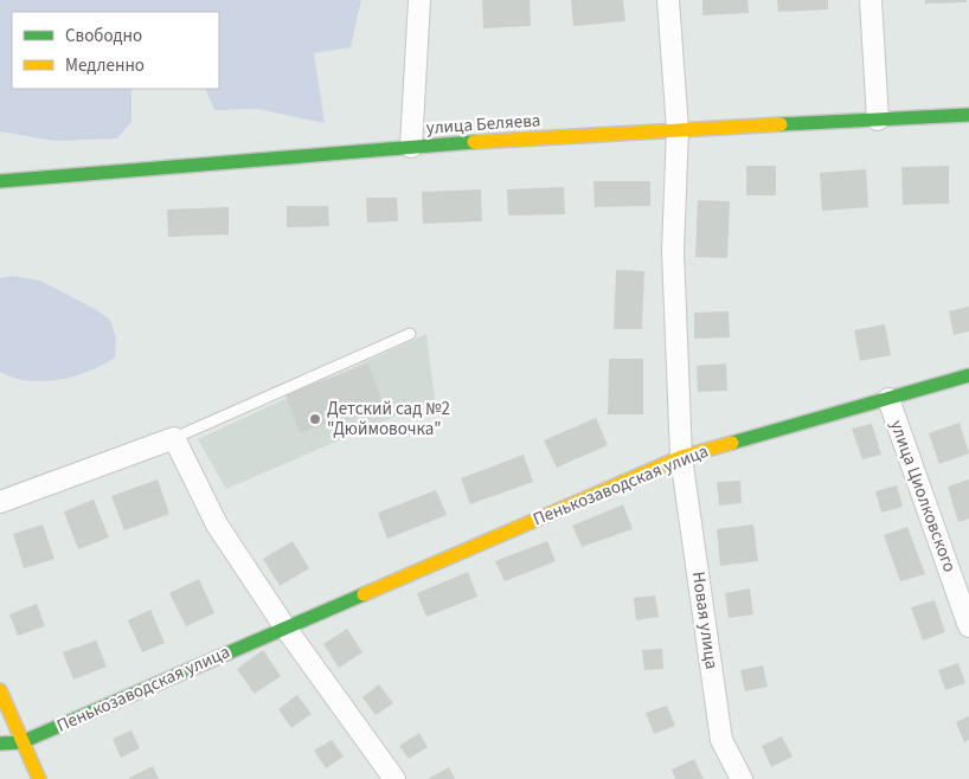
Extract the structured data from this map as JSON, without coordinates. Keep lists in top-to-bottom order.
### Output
{
  "streets": {
    "street": [
      "улица Беляева",
      "Пенькозаводская улица",
      "улица Циолковского",
      "Новая улица"
    ]
  },
  "crossings": [
    ["улица Беляева", "Новая улица"],
    ["Пенькозаводская улица", "улица Циолковского"],
    ["Пенькозаводская улица", "Новая улица"]
  ],
  "places": ["Детский сад №2 \"Дюймовочка\""],
  "legend": ["Свободно", "Медленно"]
}
